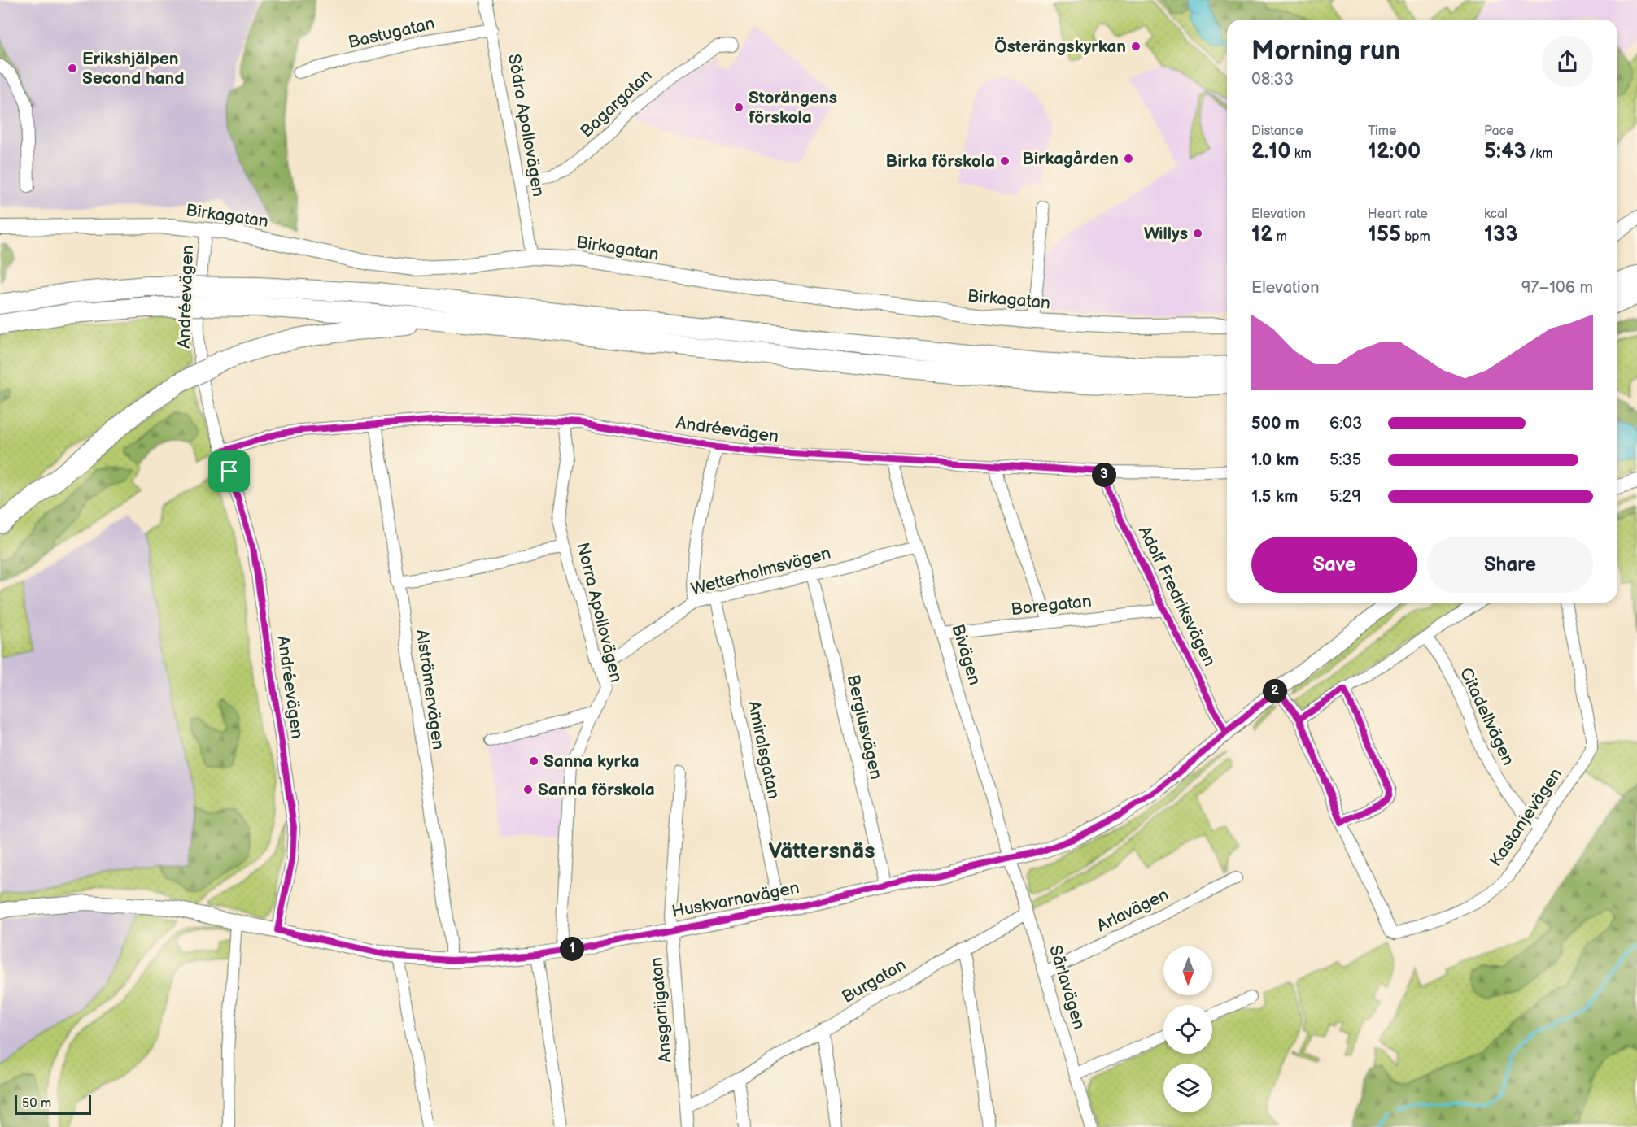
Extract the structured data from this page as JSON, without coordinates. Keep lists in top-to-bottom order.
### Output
{
  "streets": {
    "street": [
      "Bastugatan",
      "Bagargatan",
      "Södra Apollovägen",
      "Birkagatan",
      "Andréevägen",
      "Wetterholmsvägen",
      "Adolf Fredriksvägen",
      "Boregatan",
      "Norra Apollovägen",
      "Bivägen",
      "Alströmervägen",
      "Citadellvägen",
      "Bergiusvägen",
      "Amiralsgatan",
      "Kastanjevägen",
      "Huskvarnavägen",
      "Arlavägen",
      "Burgatan",
      "Särlavägen",
      "Ansgariigatan"
    ]
  },
  "crossings": [
    ["Bastugatan", "Södra Apollovägen"],
    ["Bagargatan", "Södra Apollovägen"],
    ["Södra Apollovägen", "Birkagatan"],
    ["Birkagatan", "Andréevägen"],
    ["Andréevägen", "Adolf Fredriksvägen"],
    ["Andréevägen", "Norra Apollovägen"],
    ["Andréevägen", "Bivägen"],
    ["Andréevägen", "Alströmervägen"],
    ["Andréevägen", "Huskvarnavägen"],
    ["Wetterholmsvägen", "Norra Apollovägen"],
    ["Wetterholmsvägen", "Bivägen"],
    ["Wetterholmsvägen", "Bergiusvägen"],
    ["Wetterholmsvägen", "Amiralsgatan"],
    ["Adolf Fredriksvägen", "Boregatan"],
    ["Adolf Fredriksvägen", "Huskvarnavägen"],
    ["Boregatan", "Bivägen"],
    ["Norra Apollovägen", "Huskvarnavägen"],
    ["Bivägen", "Huskvarnavägen"],
    ["Bivägen", "Särlavägen"],
    ["Alströmervägen", "Huskvarnavägen"],
    ["Citadellvägen", "Kastanjevägen"],
    ["Bergiusvägen", "Huskvarnavägen"],
    ["Amiralsgatan", "Huskvarnavägen"],
    ["Kastanjevägen", "Huskvarnavägen"],
    ["Huskvarnavägen", "Särlavägen"],
    ["Huskvarnavägen", "Ansgariigatan"],
    ["Arlavägen", "Särlavägen"],
    ["Burgatan", "Särlavägen"],
    ["Burgatan", "Ansgariigatan"]
  ],
  "districts": ["Vättersnäs"],
  "places": [
    "Österängskyrkan",
    "Erikshjälpen Second hand",
    "Storängens förskola",
    "Birkagården",
    "Birka förskola",
    "Willys",
    "Sanna kyrka",
    "Sanna förskola"
  ],
  "scale_bar": "50 m",
  "north": "bottom",
  "page": {
    "heading": ["Morning run", "08:33"],
    "stats": [
      ["Distance", "2.10 km"],
      ["Time", "12:00"],
      ["Pace", "5:43 /km"],
      ["Elevation", "12 m"],
      ["Heart rate", "155 bpm"],
      ["kcal", "133"]
    ],
    "chart": ["Elevation", "97–106 m"],
    "list": [
      {
        "name": "500 m",
        "note": "6:03"
      },
      {
        "name": "1.0 km",
        "note": "5:35"
      },
      {
        "name": "1.5 km",
        "note": "5:29"
      }
    ],
    "pins": ["3", "2", "1"],
    "buttons": ["Save", "Share"],
    "scale": "50 m"
  }
}
